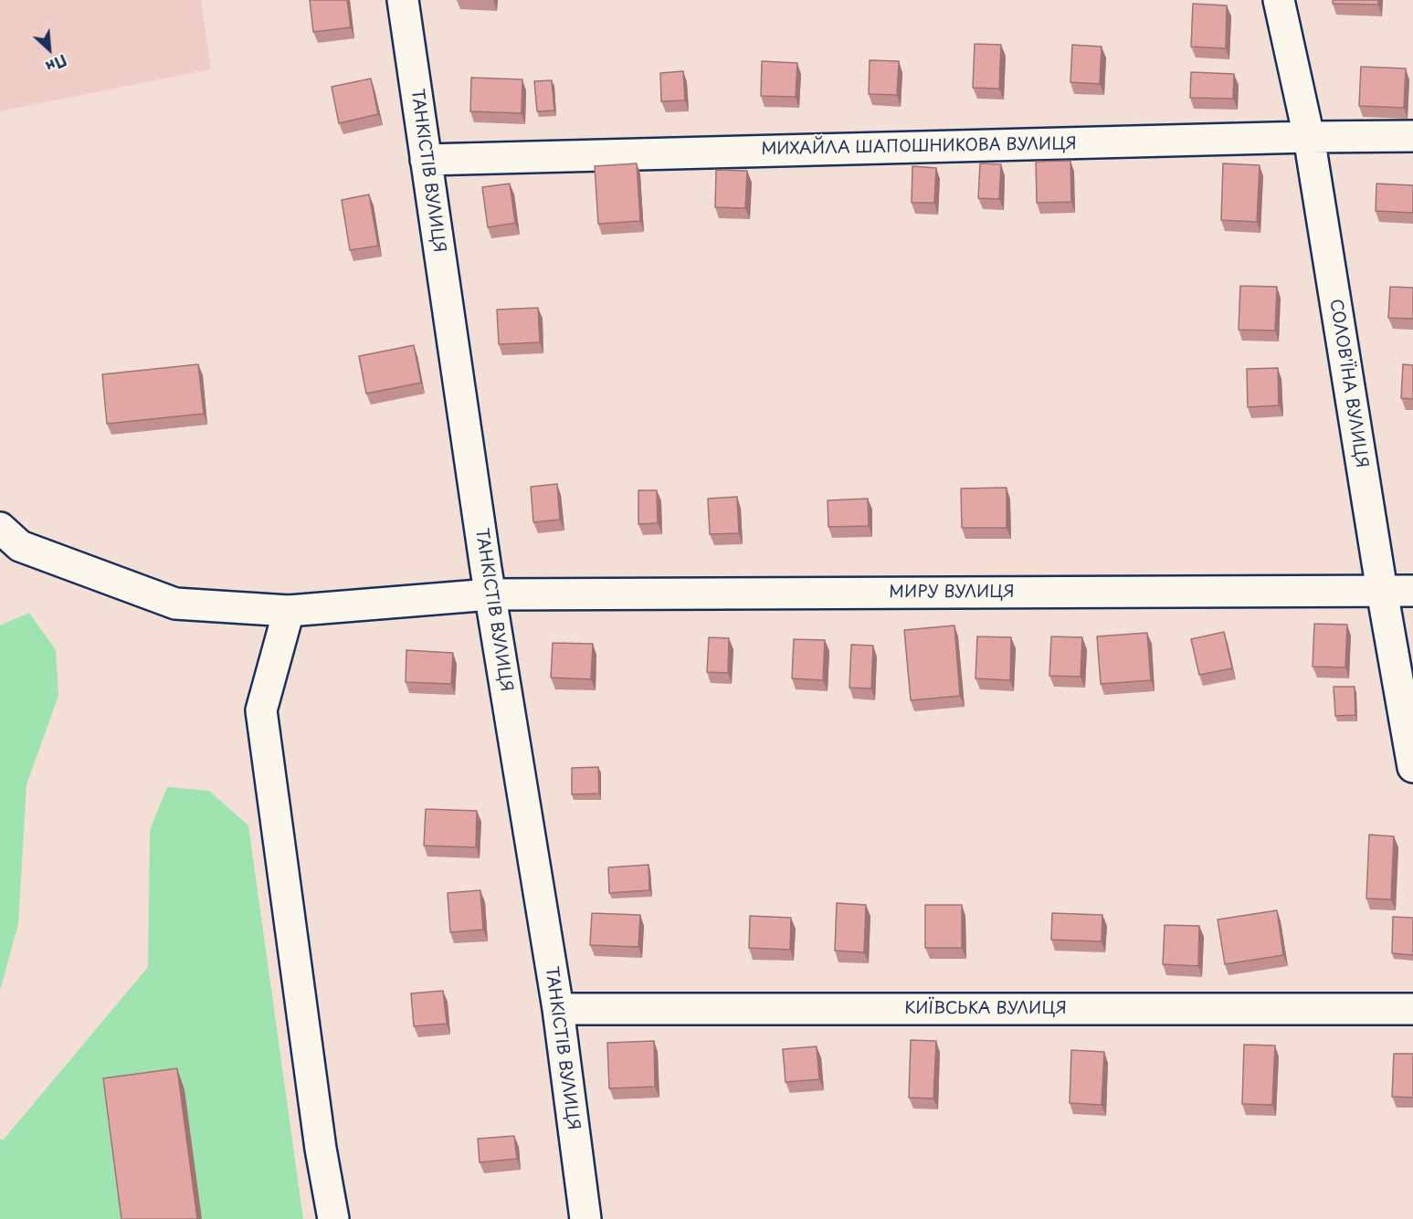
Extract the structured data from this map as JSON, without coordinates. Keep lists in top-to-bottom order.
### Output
{
  "streets": {
    "street": [
      "МИХАЙЛА ШАПОШНИКОВА ВУЛИЦЯ",
      "ТАНКІСТІВ ВУЛИЦЯ",
      "СОЛОВ'ЇНА ВУЛИЦЯ",
      "МИРУ ВУЛИЦЯ",
      "КИЇВСЬКА ВУЛИЦЯ"
    ]
  },
  "crossings": [
    ["МИХАЙЛА ШАПОШНИКОВА ВУЛИЦЯ", "ТАНКІСТІВ ВУЛИЦЯ"],
    ["МИХАЙЛА ШАПОШНИКОВА ВУЛИЦЯ", "СОЛОВ'ЇНА ВУЛИЦЯ"],
    ["ТАНКІСТІВ ВУЛИЦЯ", "МИРУ ВУЛИЦЯ"],
    ["ТАНКІСТІВ ВУЛИЦЯ", "КИЇВСЬКА ВУЛИЦЯ"],
    ["СОЛОВ'ЇНА ВУЛИЦЯ", "МИРУ ВУЛИЦЯ"]
  ],
  "north": "bottom right"
}
